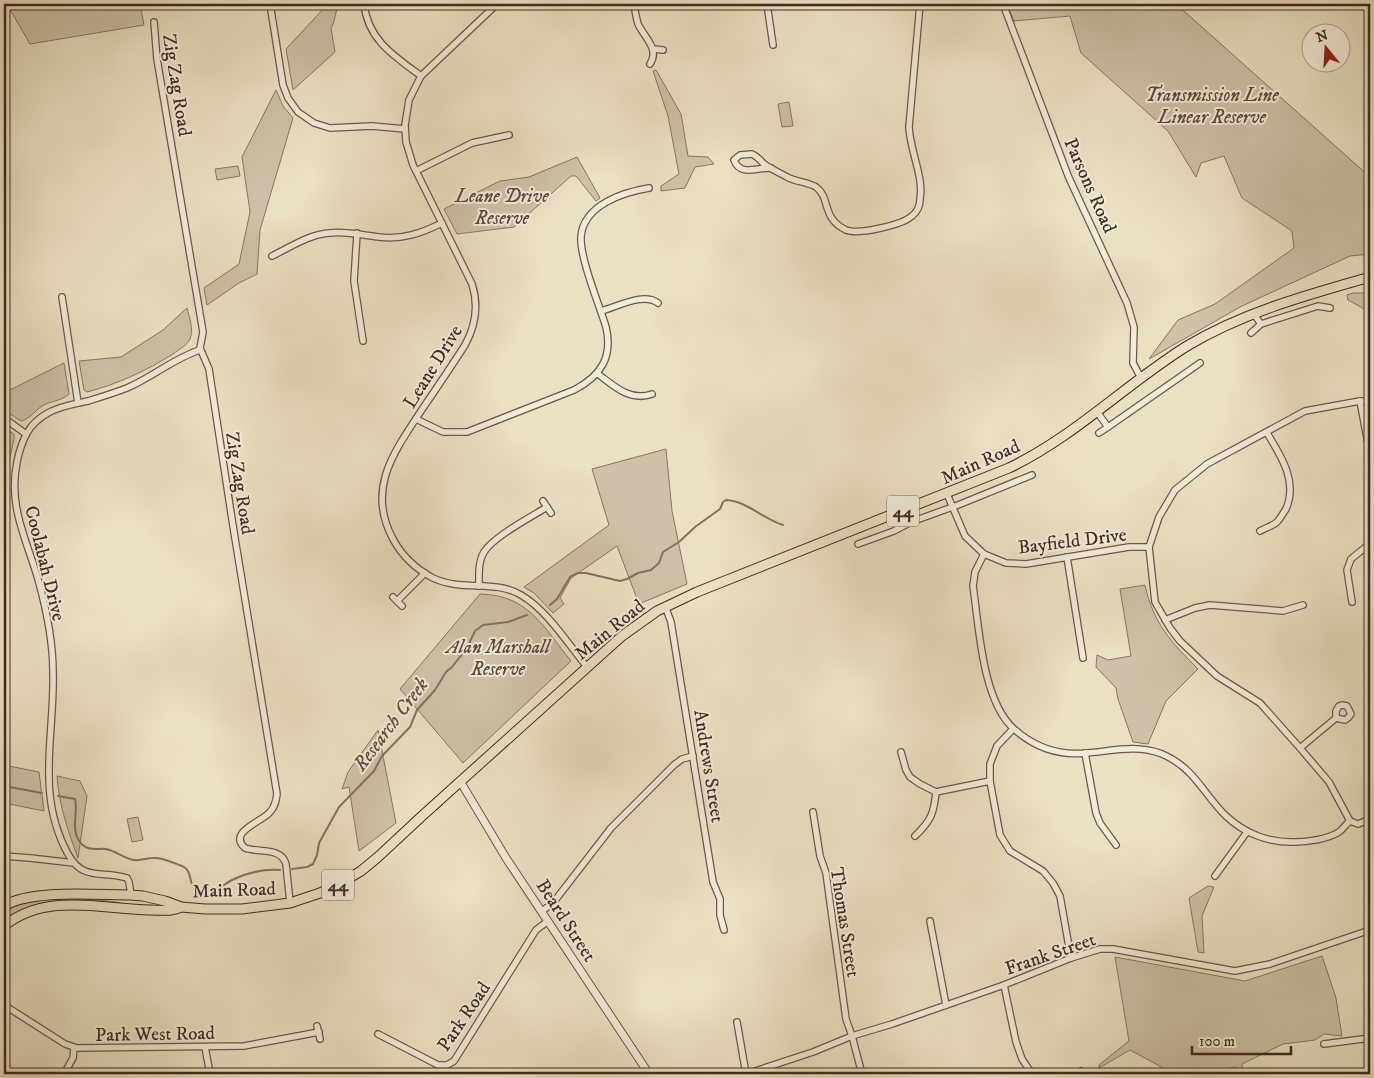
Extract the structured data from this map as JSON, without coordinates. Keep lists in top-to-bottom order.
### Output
{
  "streets": {
    "main road": ["Main Road", "44"],
    "street": [
      "Zig Zag Road",
      "Parsons Road",
      "Leane Drive",
      "Bayfield Drive",
      "Coolabah Drive",
      "Andrews Street",
      "Beard Street",
      "Thomas Street",
      "Frank Street",
      "Park Road",
      "Park West Road"
    ]
  },
  "crossings": [
    ["Zig Zag Road", "Main Road"],
    ["Zig Zag Road", "Coolabah Drive"],
    ["Parsons Road", "Main Road"],
    ["Leane Drive", "Main Road"],
    ["Main Road", "Bayfield Drive"],
    ["Main Road", "Andrews Street"],
    ["Main Road", "Beard Street"],
    ["Beard Street", "Park Road"],
    ["Thomas Street", "Frank Street"]
  ],
  "water": ["Research Creek"],
  "parks": ["Transmission Line Linear Reserve", "Leane Drive Reserve", "Alan Marshall Reserve"],
  "scale_bar": "100 m",
  "north": "top"
}
